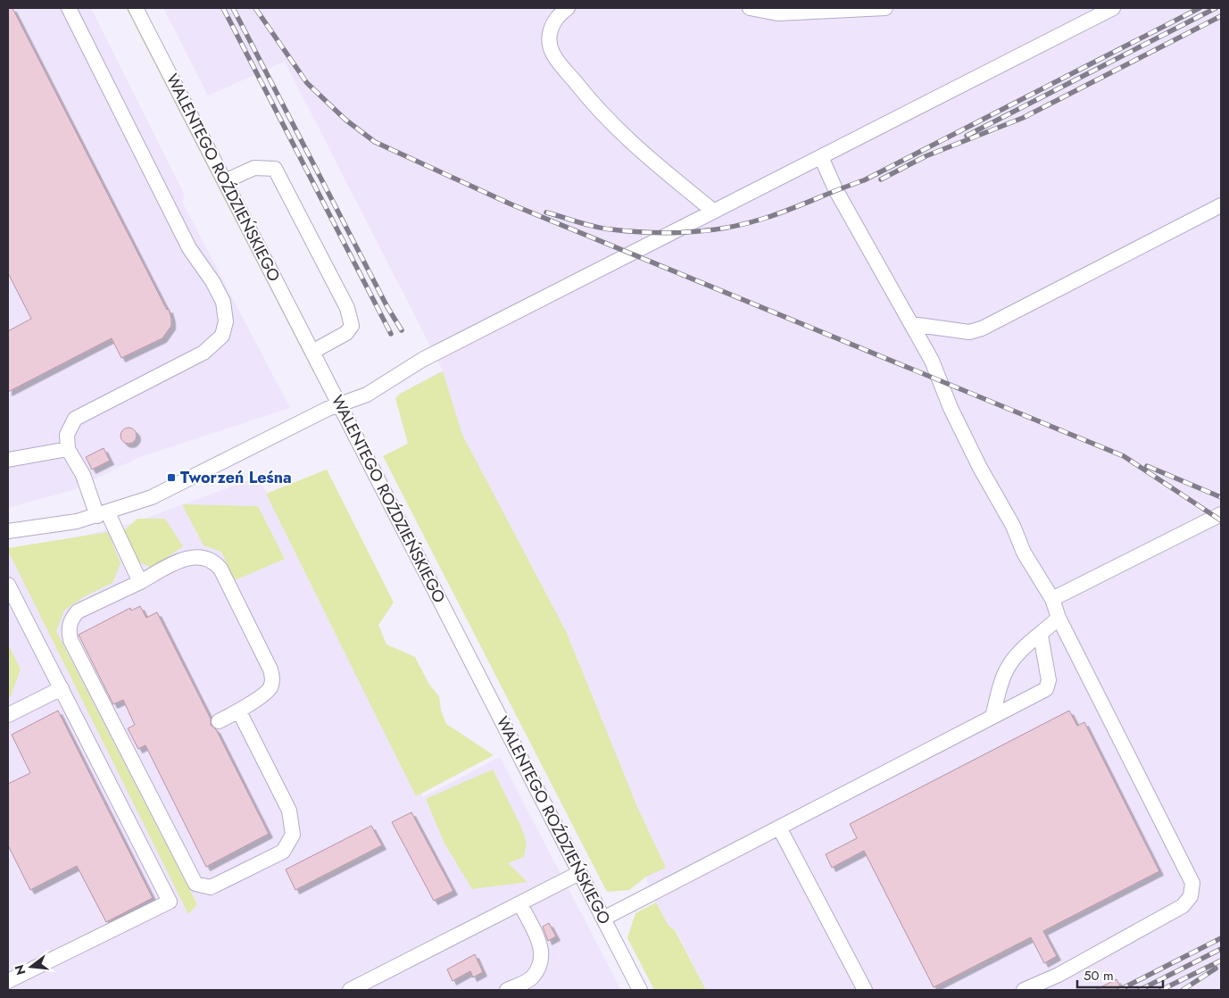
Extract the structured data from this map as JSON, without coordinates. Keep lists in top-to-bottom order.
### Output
{
  "streets": {
    "street": ["WALENTEGO ROŹDZIEŃSKIEGO"]
  },
  "places": {
    "transit": ["Tworzeń Leśna"]
  },
  "scale_bar": "50 m",
  "north": "left"
}
